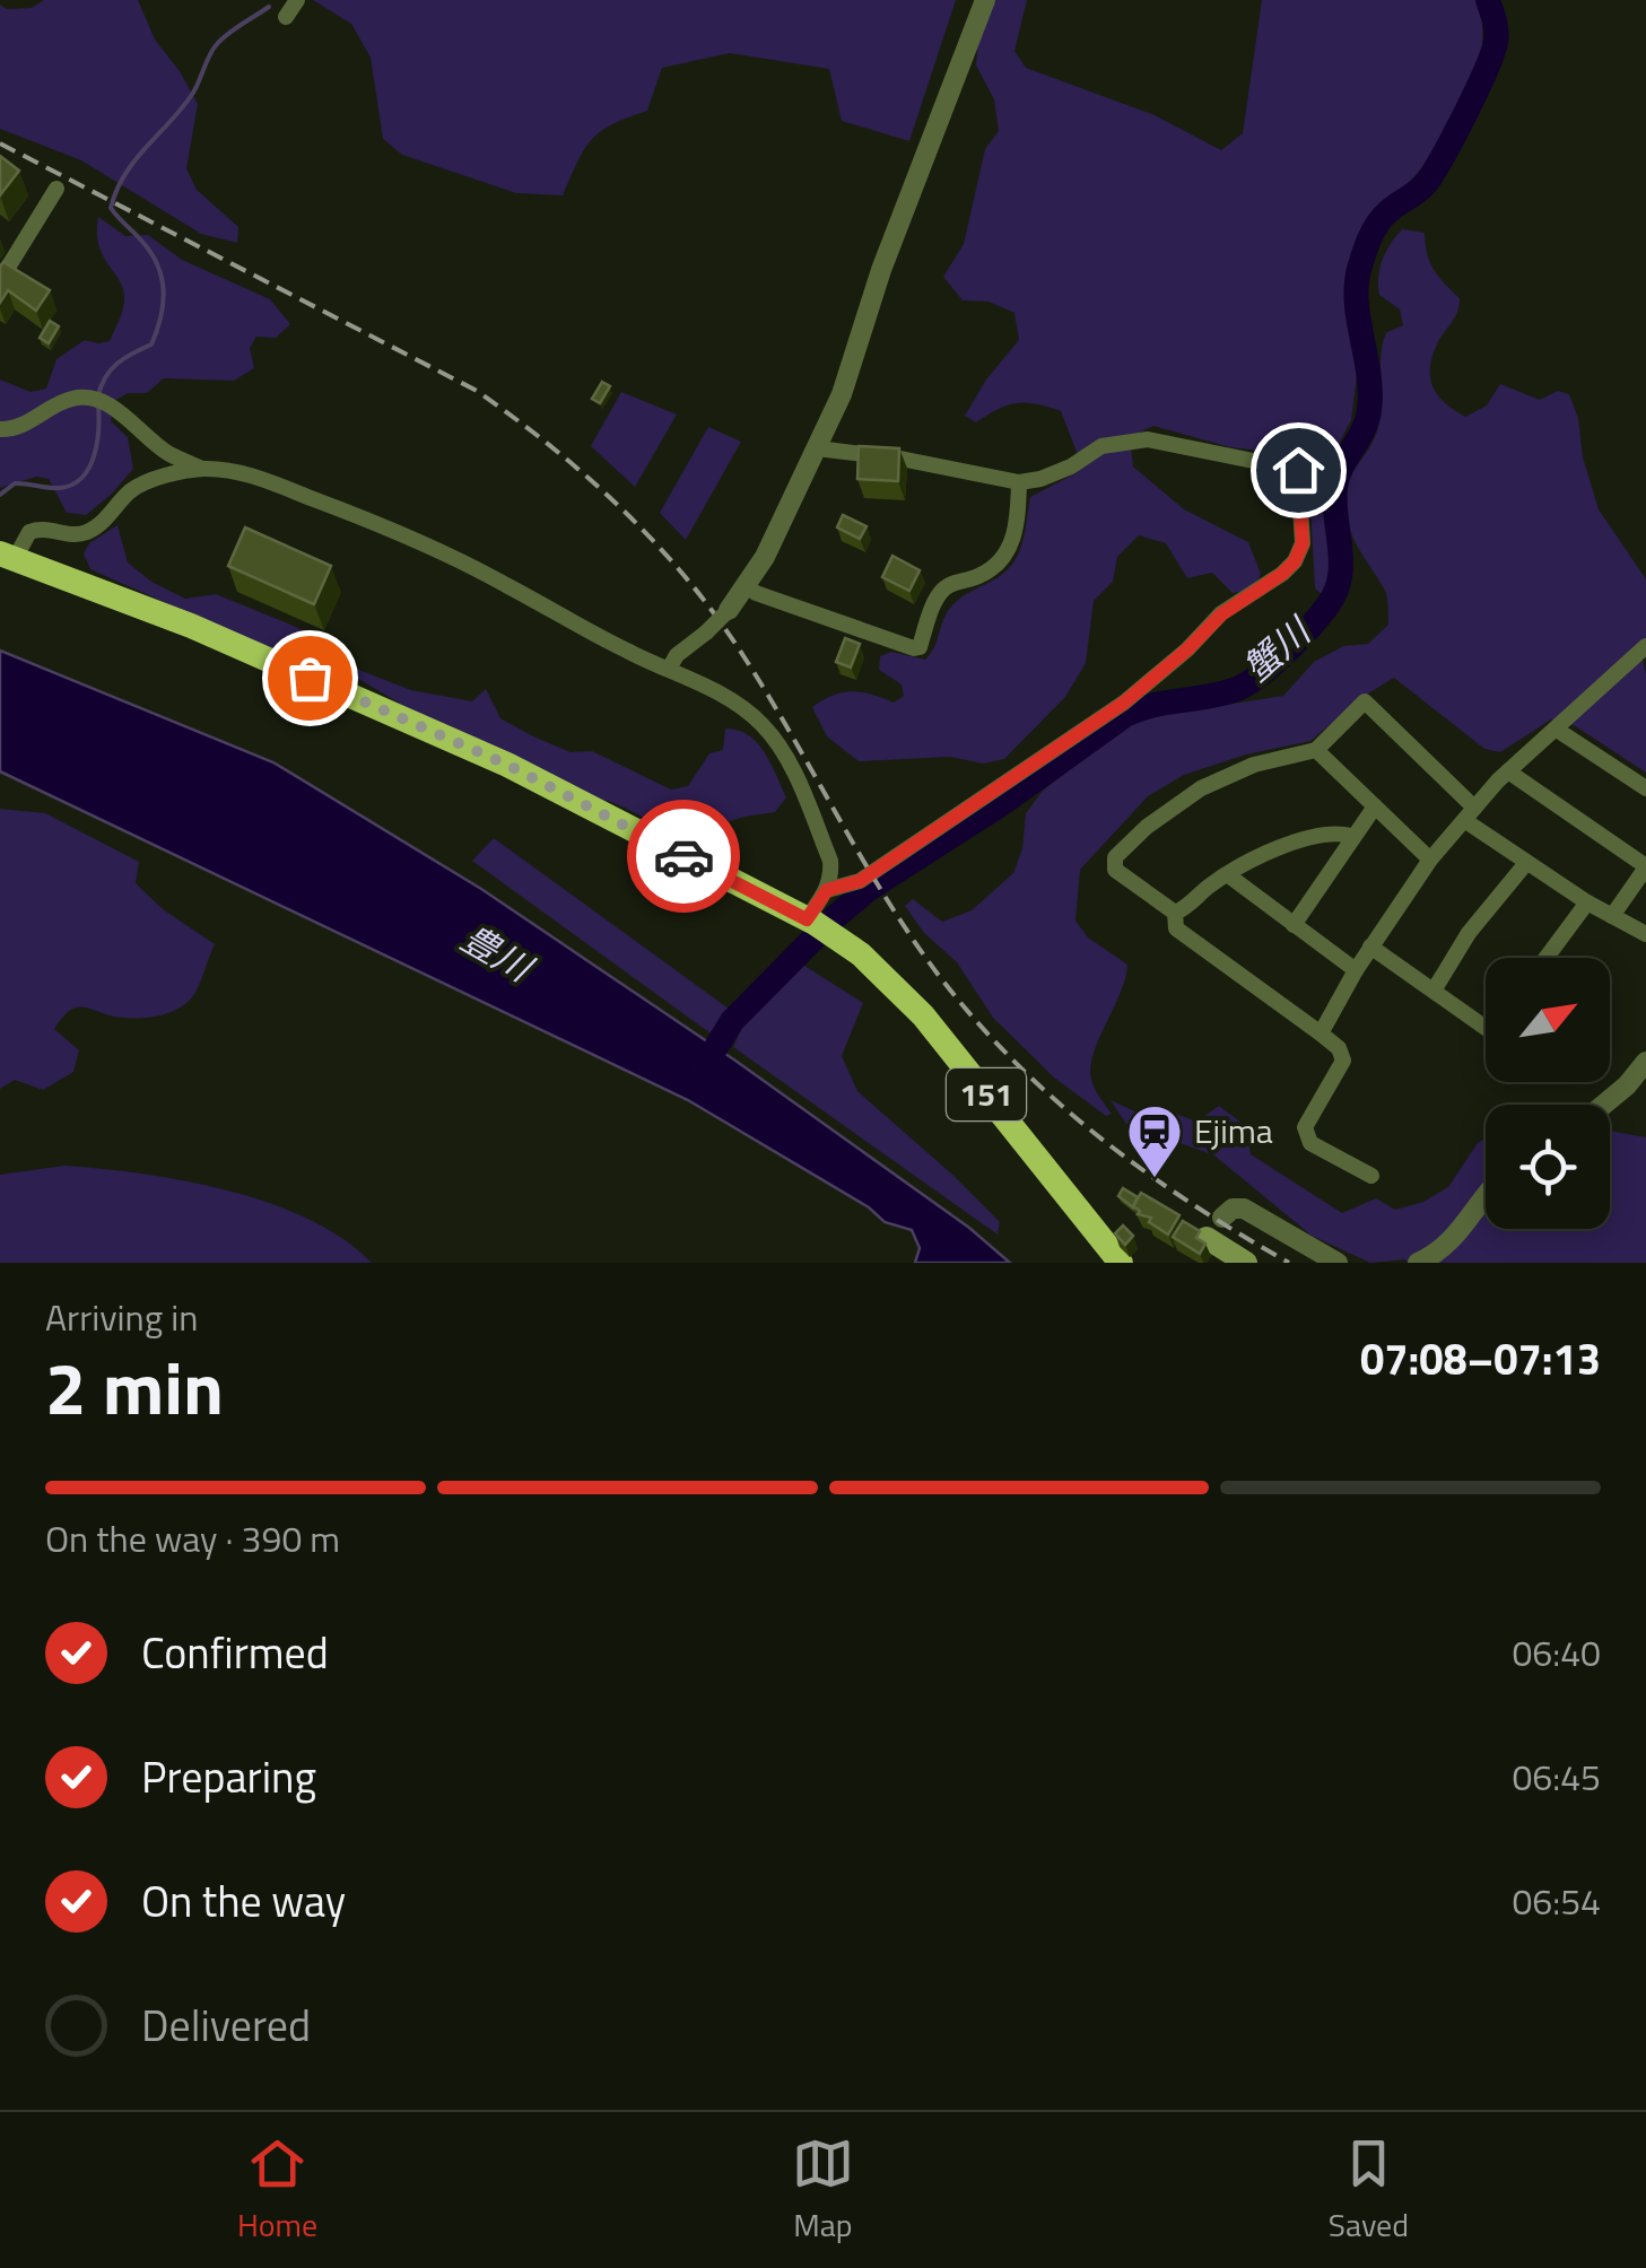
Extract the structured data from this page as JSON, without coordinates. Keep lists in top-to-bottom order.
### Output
{
  "streets": {
    "highway": ["151"]
  },
  "water": ["蟹川", "豊川"],
  "places": {
    "station": ["Ejima"]
  },
  "north": "top right",
  "page": {
    "heading": ["2 min", "Arriving in", "07:08–07:13"],
    "bar": "On the way · 390 m",
    "list": [
      ["Confirmed", "06:40"],
      ["Preparing", "06:45"],
      ["On the way", "06:54"],
      "Delivered"
    ],
    "tabs": ["Home", "Map", "Saved"]
  }
}
